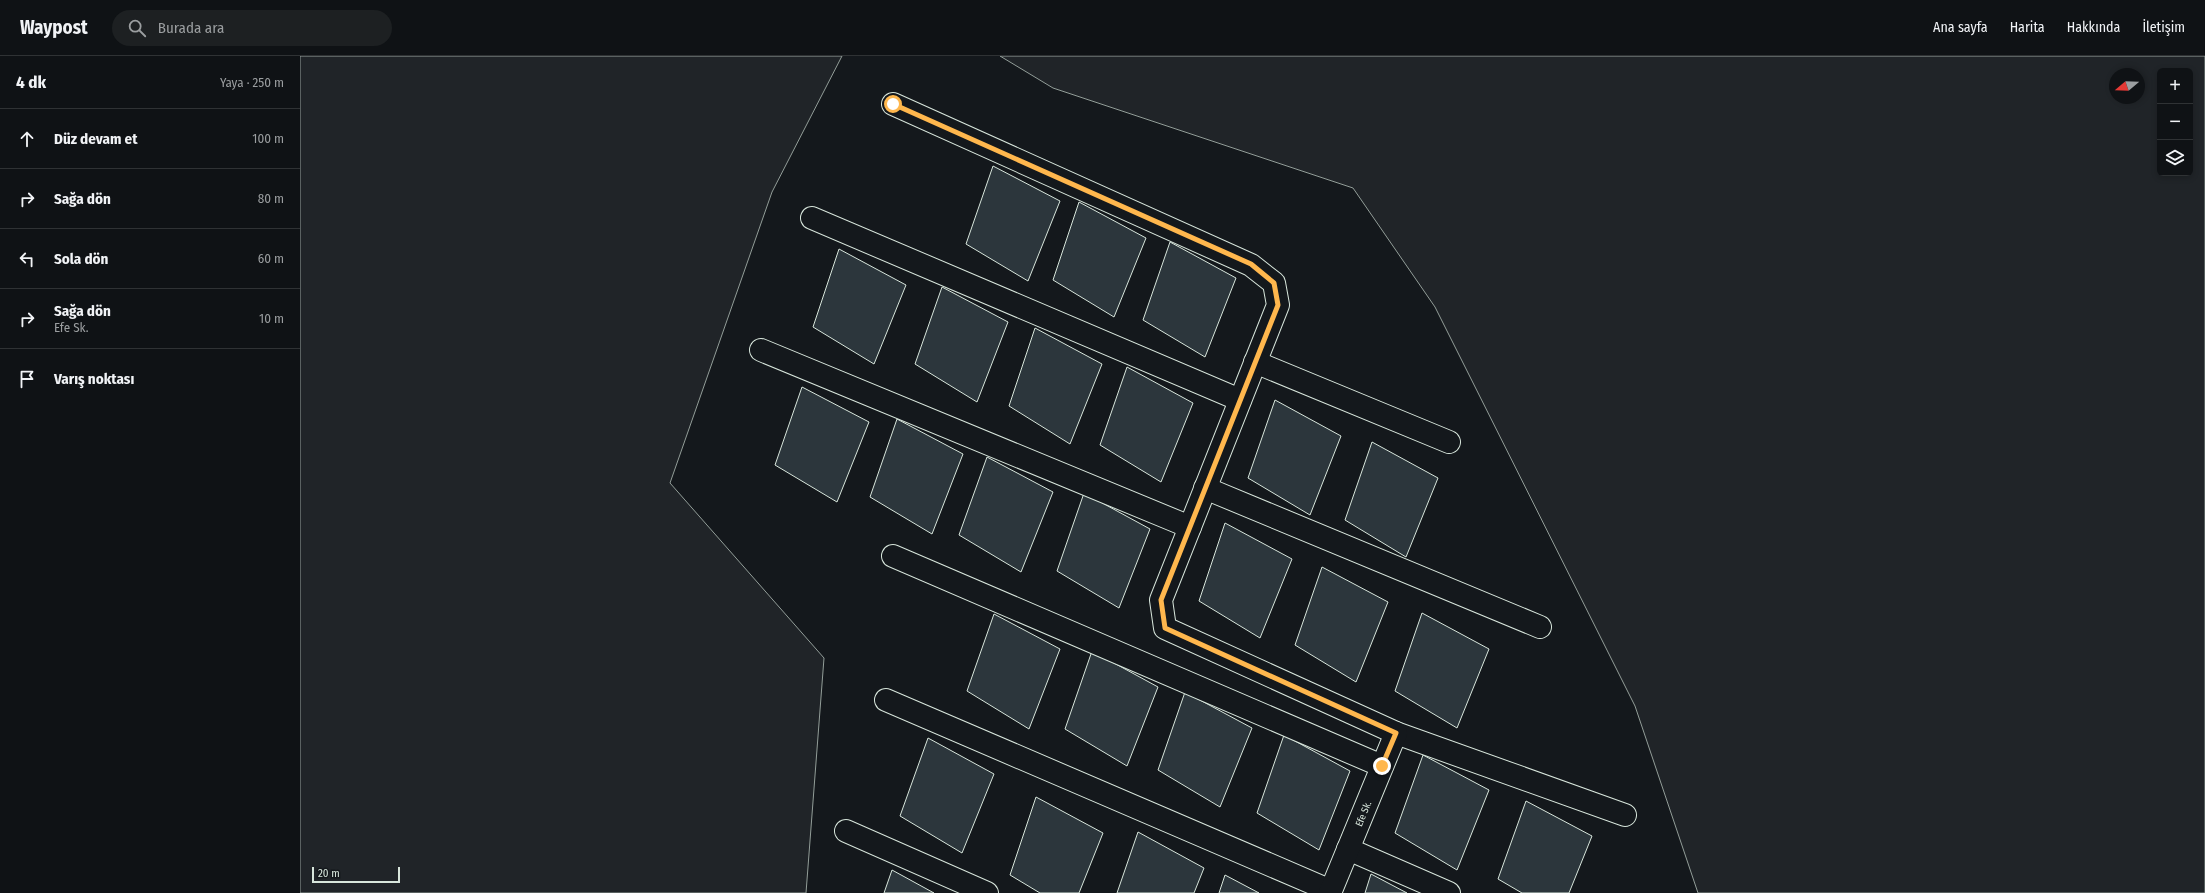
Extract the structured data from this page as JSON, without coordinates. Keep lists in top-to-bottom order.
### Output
{
  "streets": {
    "street": ["Efe Sk."]
  },
  "scale_bar": "20 m",
  "north": "left",
  "page": {
    "header": "Waypost",
    "search": "Burada ara",
    "nav": [
      "Ana sayfa",
      "Harita",
      "Hakkında",
      "İletişim"
    ],
    "heading": ["4 dk", "Yaya · 250 m"],
    "map_buttons": ["+", "−"],
    "list": [
      ["Düz devam et", "100 m"],
      ["Sağa dön", "80 m"],
      ["Sola dön", "60 m"],
      ["Sağa dön", "Efe Sk.", "10 m"],
      "Varış noktası"
    ],
    "scale": "20 m"
  }
}
